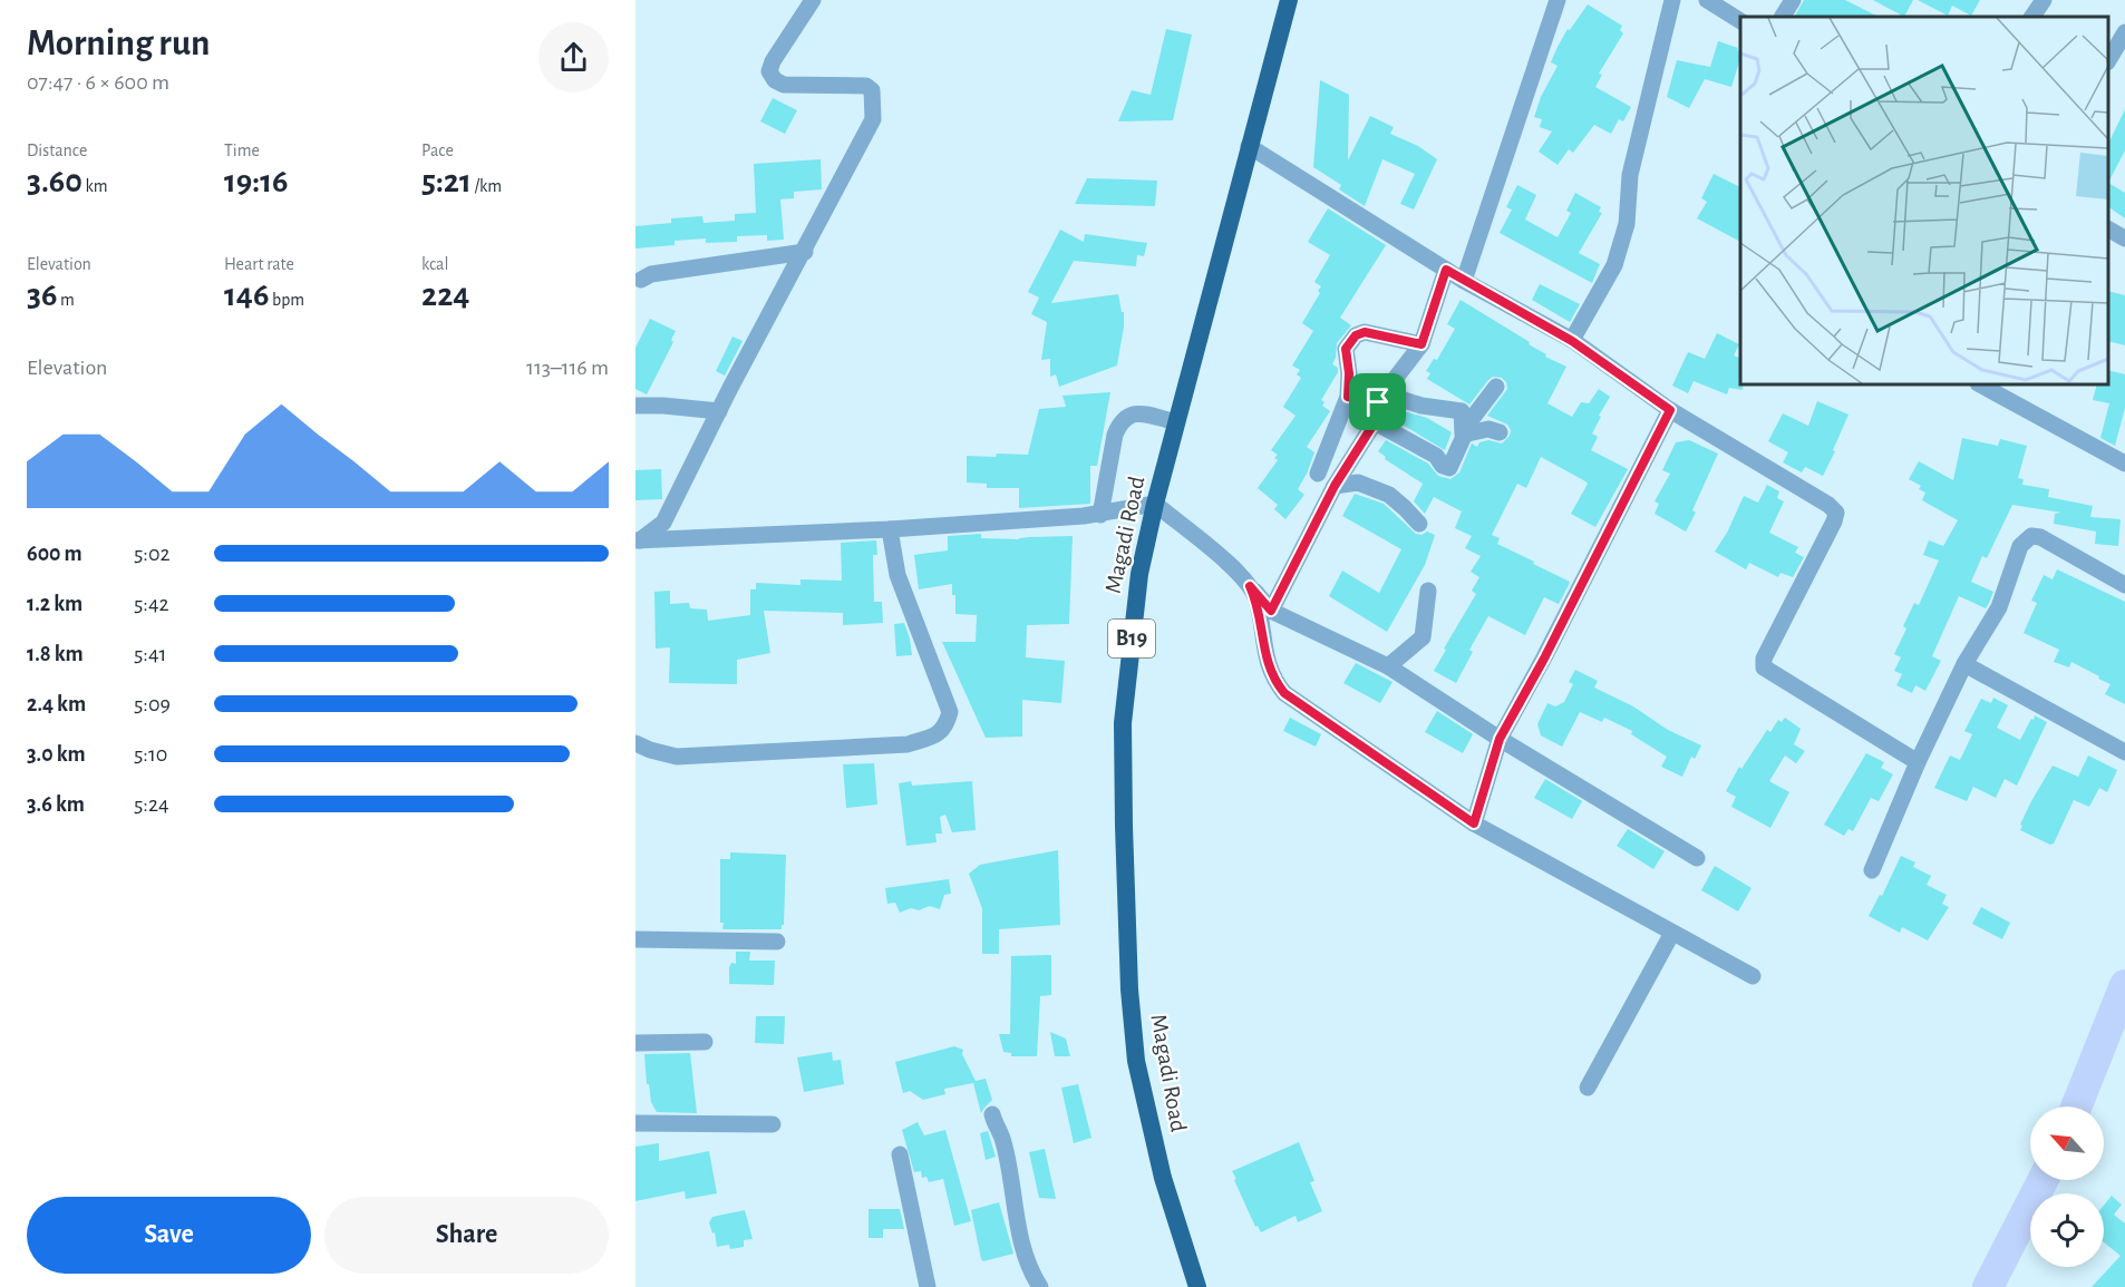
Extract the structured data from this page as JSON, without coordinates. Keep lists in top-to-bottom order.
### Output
{
  "streets": {
    "highway": ["Magadi Road", "B19"]
  },
  "north": "top left",
  "page": {
    "heading": ["Morning run", "07:47 · 6 × 600 m"],
    "stats": [
      ["Distance", "3.60 km"],
      ["Time", "19:16"],
      ["Pace", "5:21 /km"],
      ["Elevation", "36 m"],
      ["Heart rate", "146 bpm"],
      ["kcal", "224"]
    ],
    "chart": ["Elevation", "113–116 m"],
    "list": [
      {
        "name": "600 m",
        "note": "5:02"
      },
      {
        "name": "1.2 km",
        "note": "5:42"
      },
      {
        "name": "1.8 km",
        "note": "5:41"
      },
      {
        "name": "2.4 km",
        "note": "5:09"
      },
      {
        "name": "3.0 km",
        "note": "5:10"
      },
      {
        "name": "3.6 km",
        "note": "5:24"
      }
    ],
    "buttons": ["Save", "Share"]
  }
}
